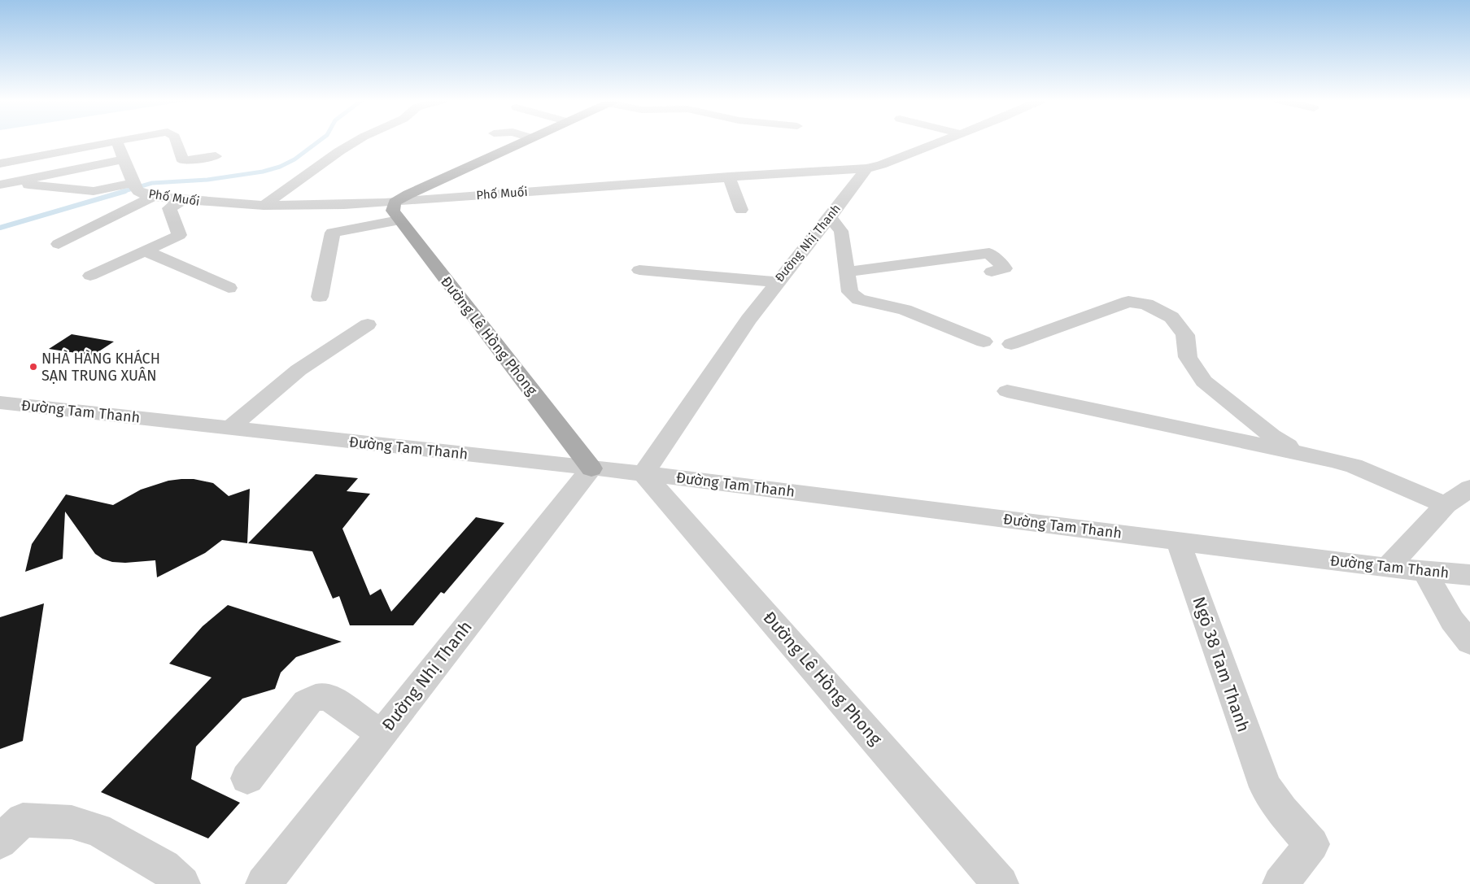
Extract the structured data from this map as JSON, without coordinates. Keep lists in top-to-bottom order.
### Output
{
  "streets": {
    "main road": ["Đường Lê Hồng Phong"],
    "street": [
      "Phố Muối",
      "Đường Nhị Thanh",
      "Đường Tam Thanh",
      "Ngõ 38 Tam Thanh"
    ]
  },
  "crossings": [
    ["Phố Muối", "Đường Nhị Thanh"],
    ["Phố Muối", "Đường Lê Hồng Phong"],
    ["Đường Nhị Thanh", "Đường Lê Hồng Phong"],
    ["Đường Nhị Thanh", "Đường Tam Thanh"],
    ["Đường Lê Hồng Phong", "Đường Tam Thanh"],
    ["Đường Tam Thanh", "Ngõ 38 Tam Thanh"]
  ],
  "places": ["NHÀ HÀNG KHÁCH SẠN TRUNG XUÂN"]
}
